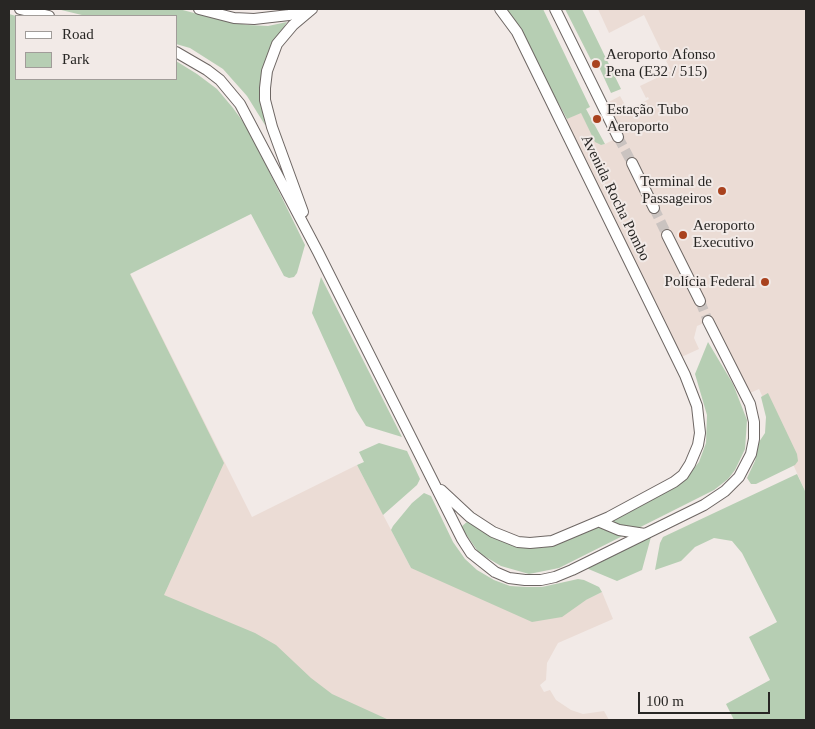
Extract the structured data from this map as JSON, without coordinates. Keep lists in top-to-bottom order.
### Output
{
  "streets": {
    "main road": ["Avenida Rocha Pombo"]
  },
  "places": [
    "Aeroporto Afonso Pena (E32 / 515)",
    "Estação Tubo Aeroporto",
    "Terminal de Passageiros",
    "Aeroporto Executivo",
    "Polícia Federal"
  ],
  "legend": ["Road", "Park"],
  "scale_bar": "100 m"
}
